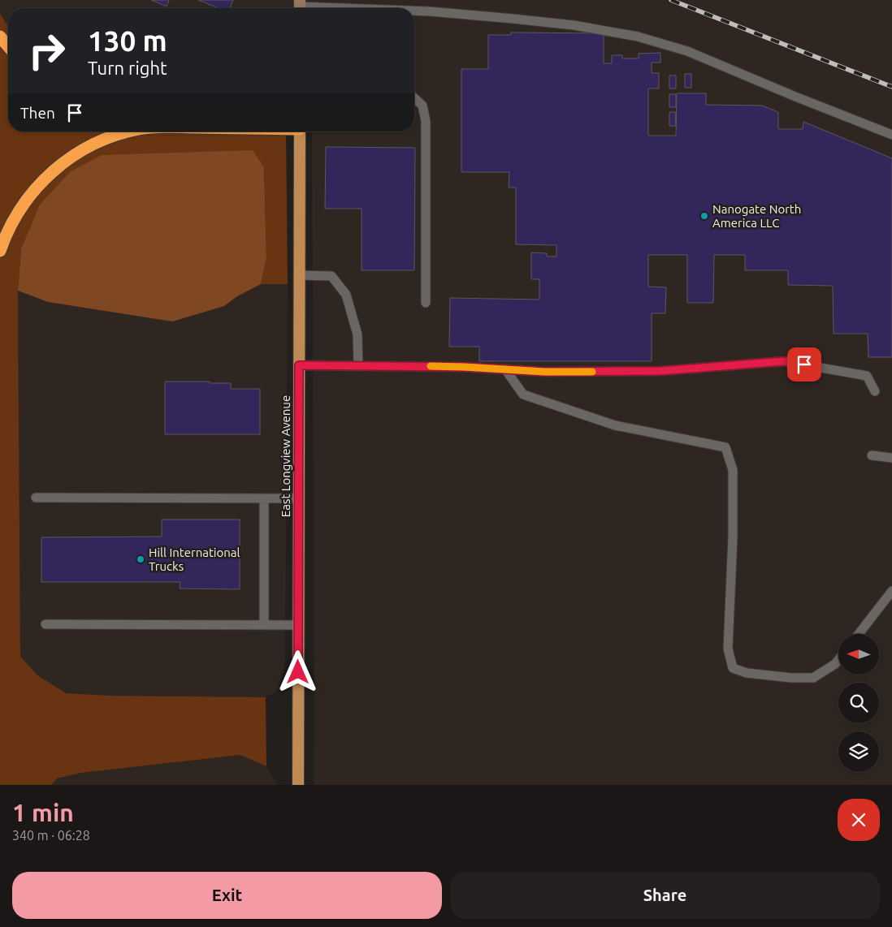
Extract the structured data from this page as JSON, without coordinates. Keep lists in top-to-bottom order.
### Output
{
  "streets": {
    "main road": ["East Longview Avenue"]
  },
  "places": ["Nanogate North America LLC", "Hill International Trucks"],
  "north": "left",
  "page": {
    "turn": ["130 m", "Turn right"],
    "then": "Then",
    "heading": ["1 min", "340 m · 06:28"],
    "buttons": ["Exit", "Share"]
  }
}
